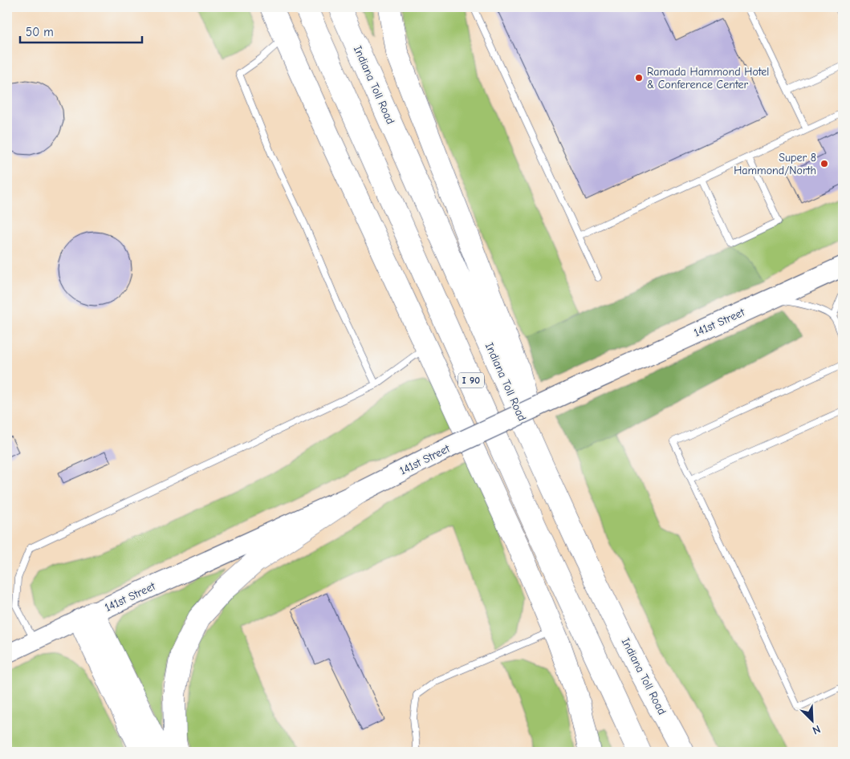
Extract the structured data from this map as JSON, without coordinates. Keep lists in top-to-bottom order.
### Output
{
  "streets": {
    "highway": ["Indiana Toll Road", "I 90"],
    "main road": ["141st Street"]
  },
  "places": ["Ramada Hammond Hotel & Conference Center", "Super 8 Hammond/North"],
  "scale_bar": "50 m",
  "north": "bottom right"
}
